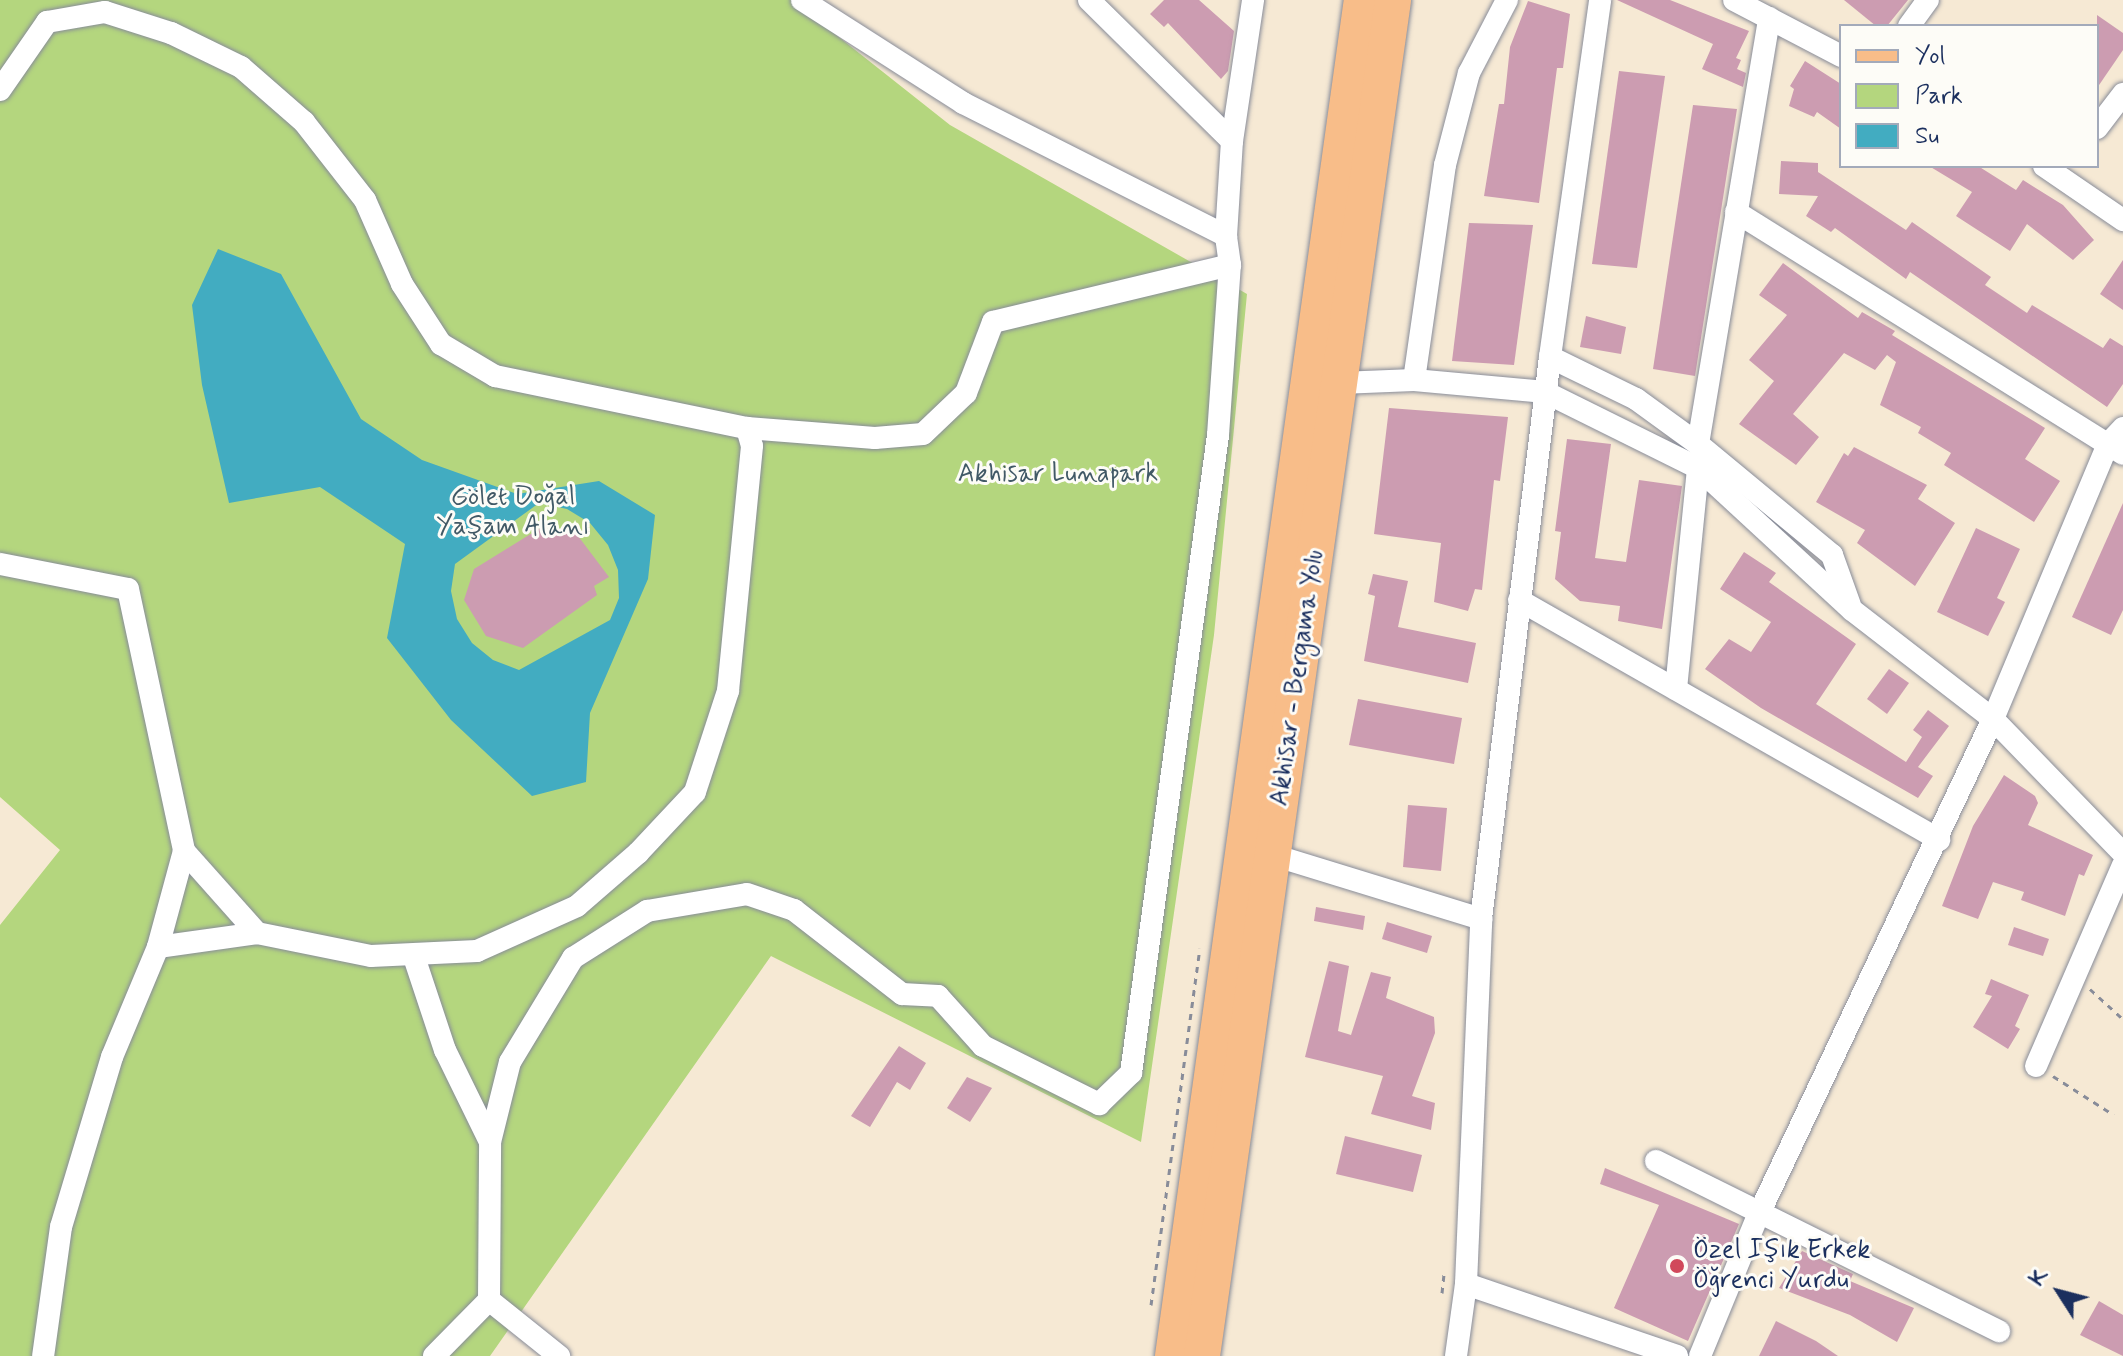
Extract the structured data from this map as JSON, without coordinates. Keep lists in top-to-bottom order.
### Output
{
  "streets": {
    "main road": ["Akhisar - Bergama Yolu"]
  },
  "parks": ["Akhisar Lunapark", "Gölet Doğal Yaşam Alanı"],
  "places": ["Özel Işık Erkek Öğrenci Yurdu"],
  "legend": ["Yol", "Park", "Su"],
  "north": "top left"
}
